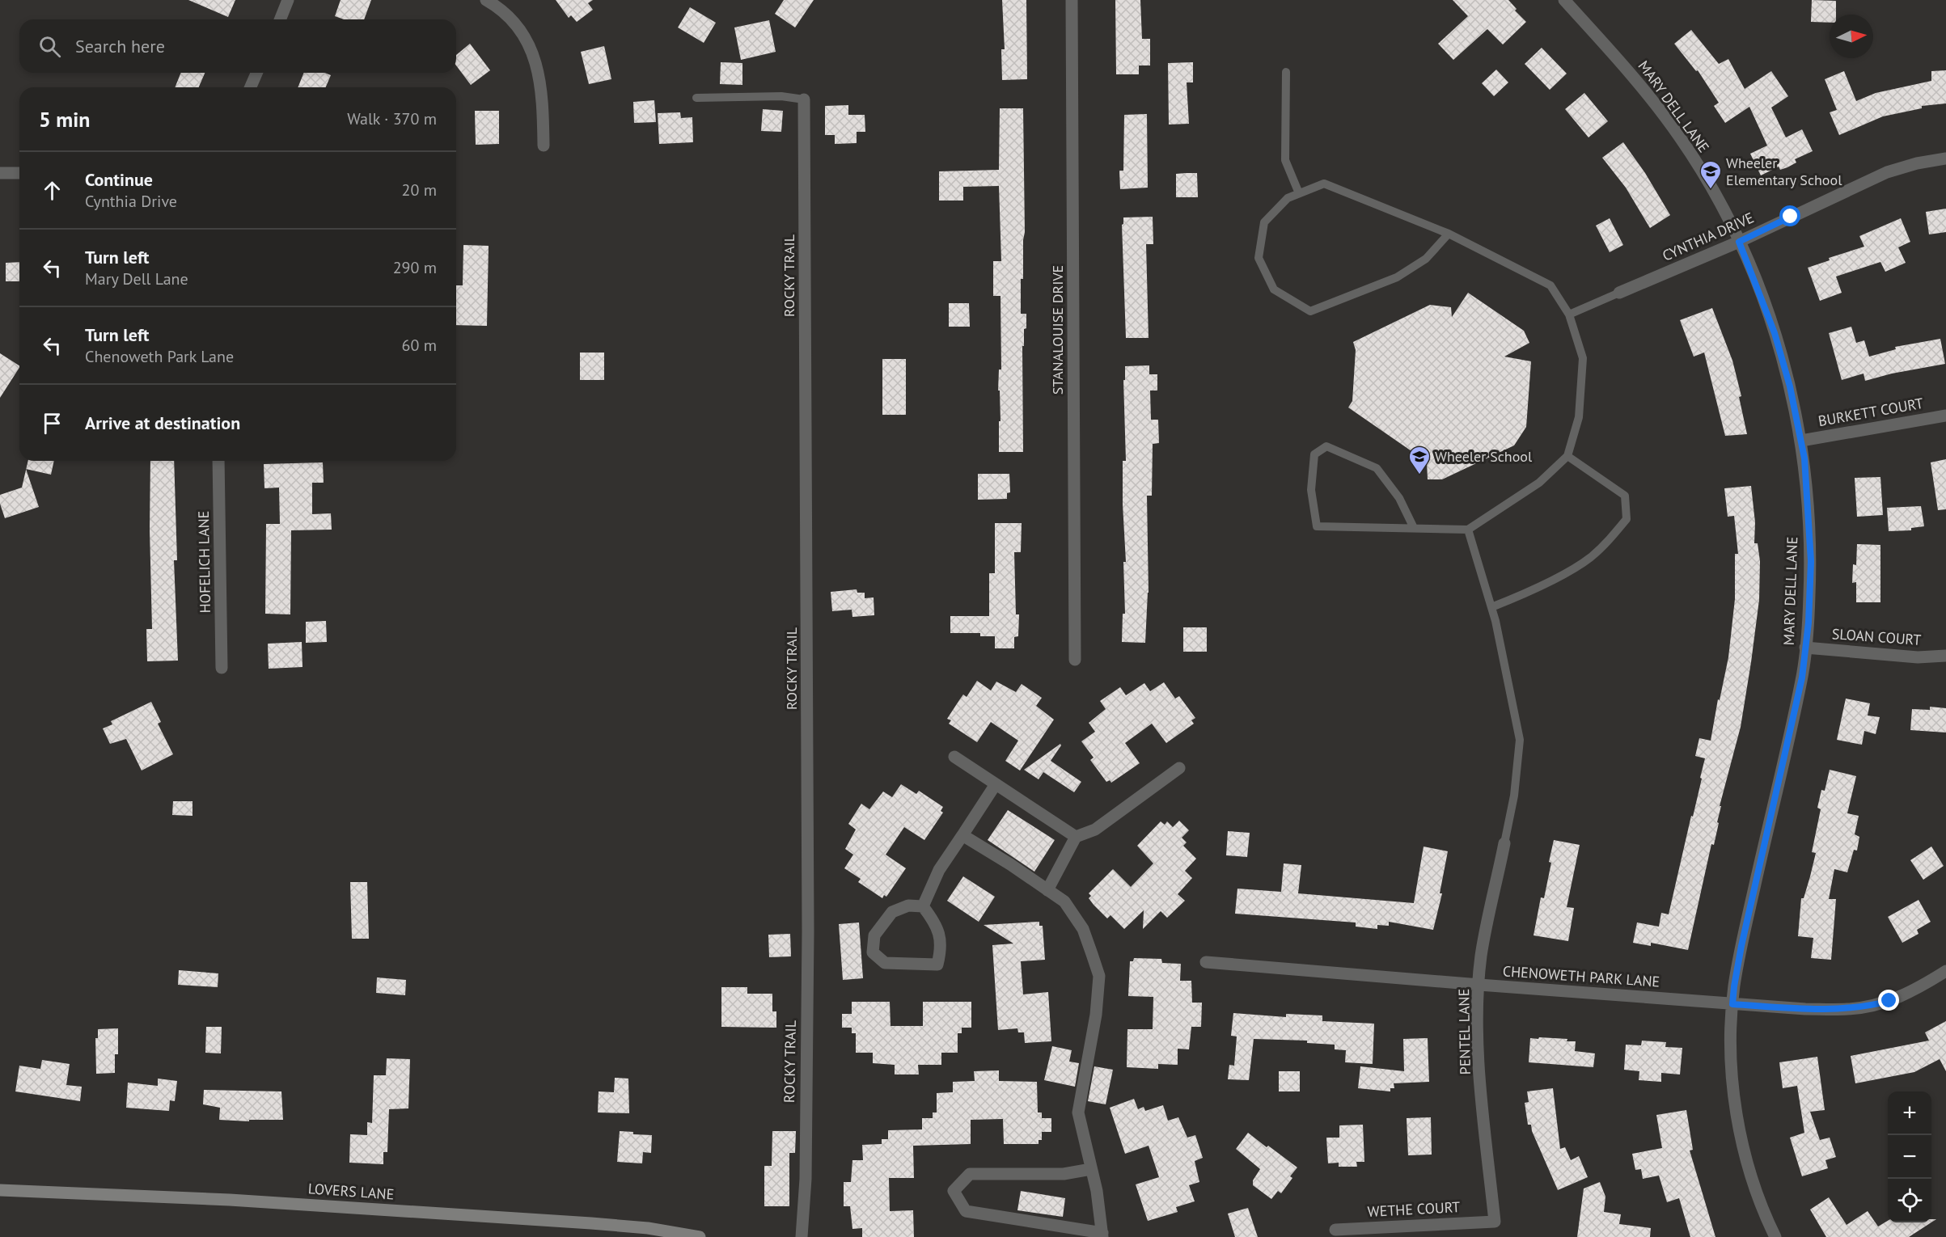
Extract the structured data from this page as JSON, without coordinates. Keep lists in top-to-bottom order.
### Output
{
  "streets": {
    "main road": ["LOVERS LANE"],
    "street": [
      "MARY DELL LANE",
      "CYNTHIA DRIVE",
      "ROCKY TRAIL",
      "STANALOUISE DRIVE",
      "BURKETT COURT",
      "HOFELICH LANE",
      "SLOAN COURT",
      "CHENOWETH PARK LANE",
      "PENTEL LANE",
      "WETHE COURT"
    ]
  },
  "crossings": [
    ["MARY DELL LANE", "CYNTHIA DRIVE"],
    ["MARY DELL LANE", "BURKETT COURT"],
    ["MARY DELL LANE", "SLOAN COURT"],
    ["MARY DELL LANE", "CHENOWETH PARK LANE"],
    ["CHENOWETH PARK LANE", "PENTEL LANE"],
    ["PENTEL LANE", "WETHE COURT"]
  ],
  "places": {
    "school or university": ["Wheeler Elementary School", "Wheeler School"]
  },
  "north": "right",
  "page": {
    "search": "Search here",
    "heading": ["5 min", "Walk · 370 m"],
    "list": [
      ["Continue", "Cynthia Drive", "20 m"],
      ["Turn left", "Mary Dell Lane", "290 m"],
      ["Turn left", "Chenoweth Park Lane", "60 m"],
      "Arrive at destination"
    ],
    "map_buttons": ["+", "−"]
  }
}
